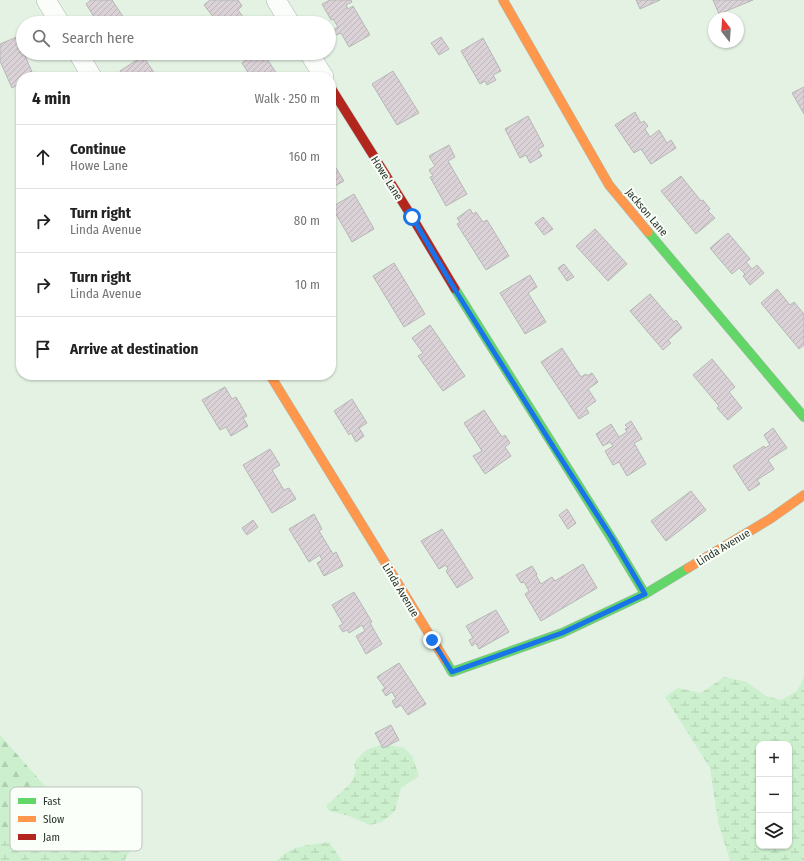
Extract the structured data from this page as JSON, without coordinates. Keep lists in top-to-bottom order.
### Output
{
  "streets": {
    "street": ["Howe Lane", "Jackson Lane", "Linda Avenue"]
  },
  "crossings": [
    ["Howe Lane", "Linda Avenue"]
  ],
  "legend": ["Fast", "Slow", "Jam"],
  "north": "top",
  "page": {
    "search": "Search here",
    "heading": ["4 min", "Walk · 250 m"],
    "list": [
      ["Continue", "Howe Lane", "160 m"],
      ["Turn right", "Linda Avenue", "80 m"],
      ["Turn right", "Linda Avenue", "10 m"],
      "Arrive at destination"
    ],
    "map_buttons": ["+", "−"]
  }
}
